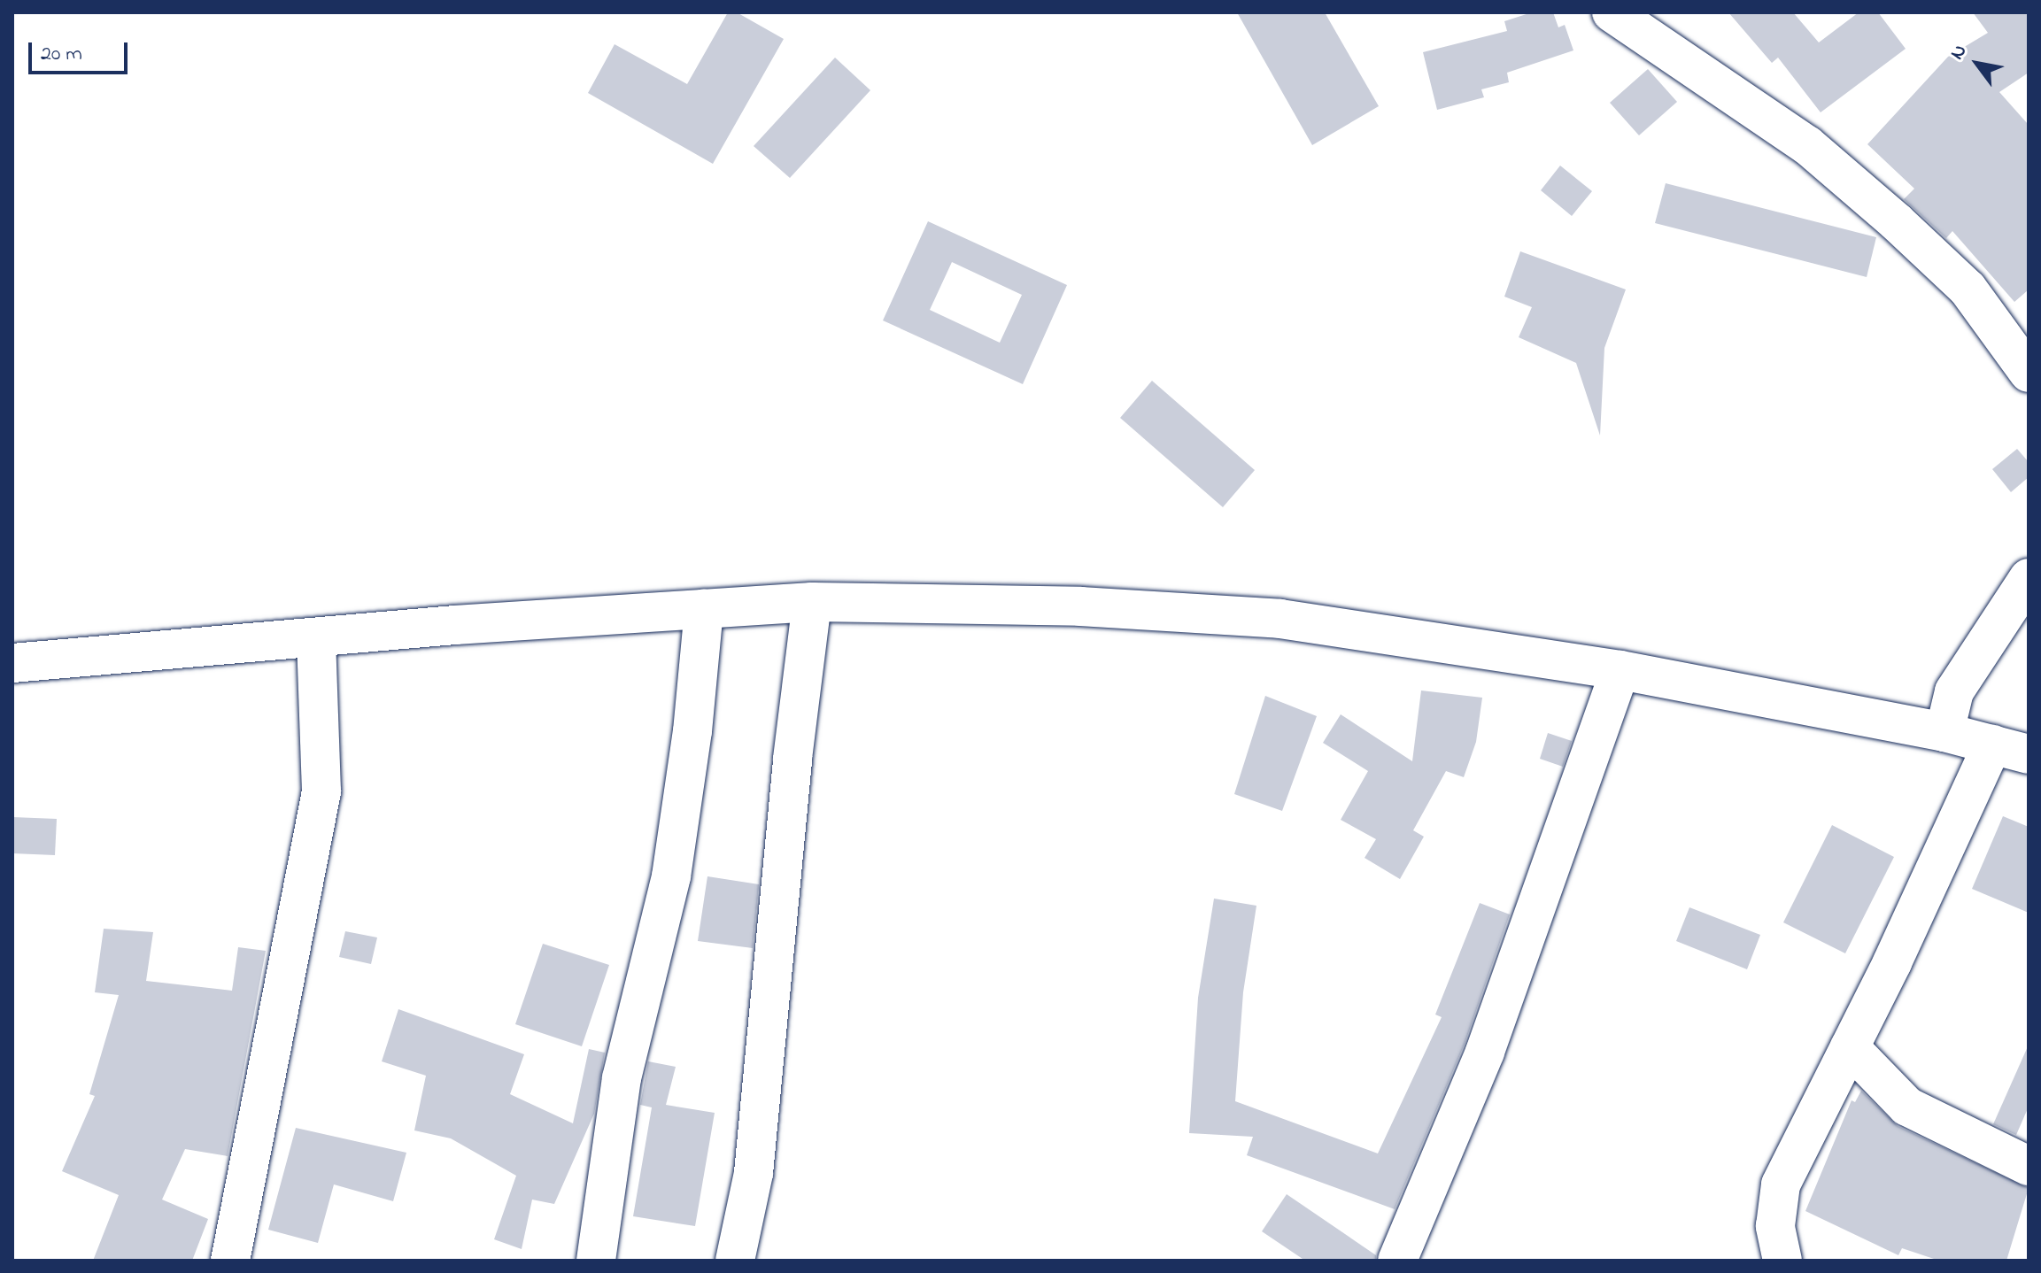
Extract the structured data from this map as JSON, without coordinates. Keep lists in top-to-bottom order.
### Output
{
  "scale_bar": "20 m",
  "north": "top left"
}
